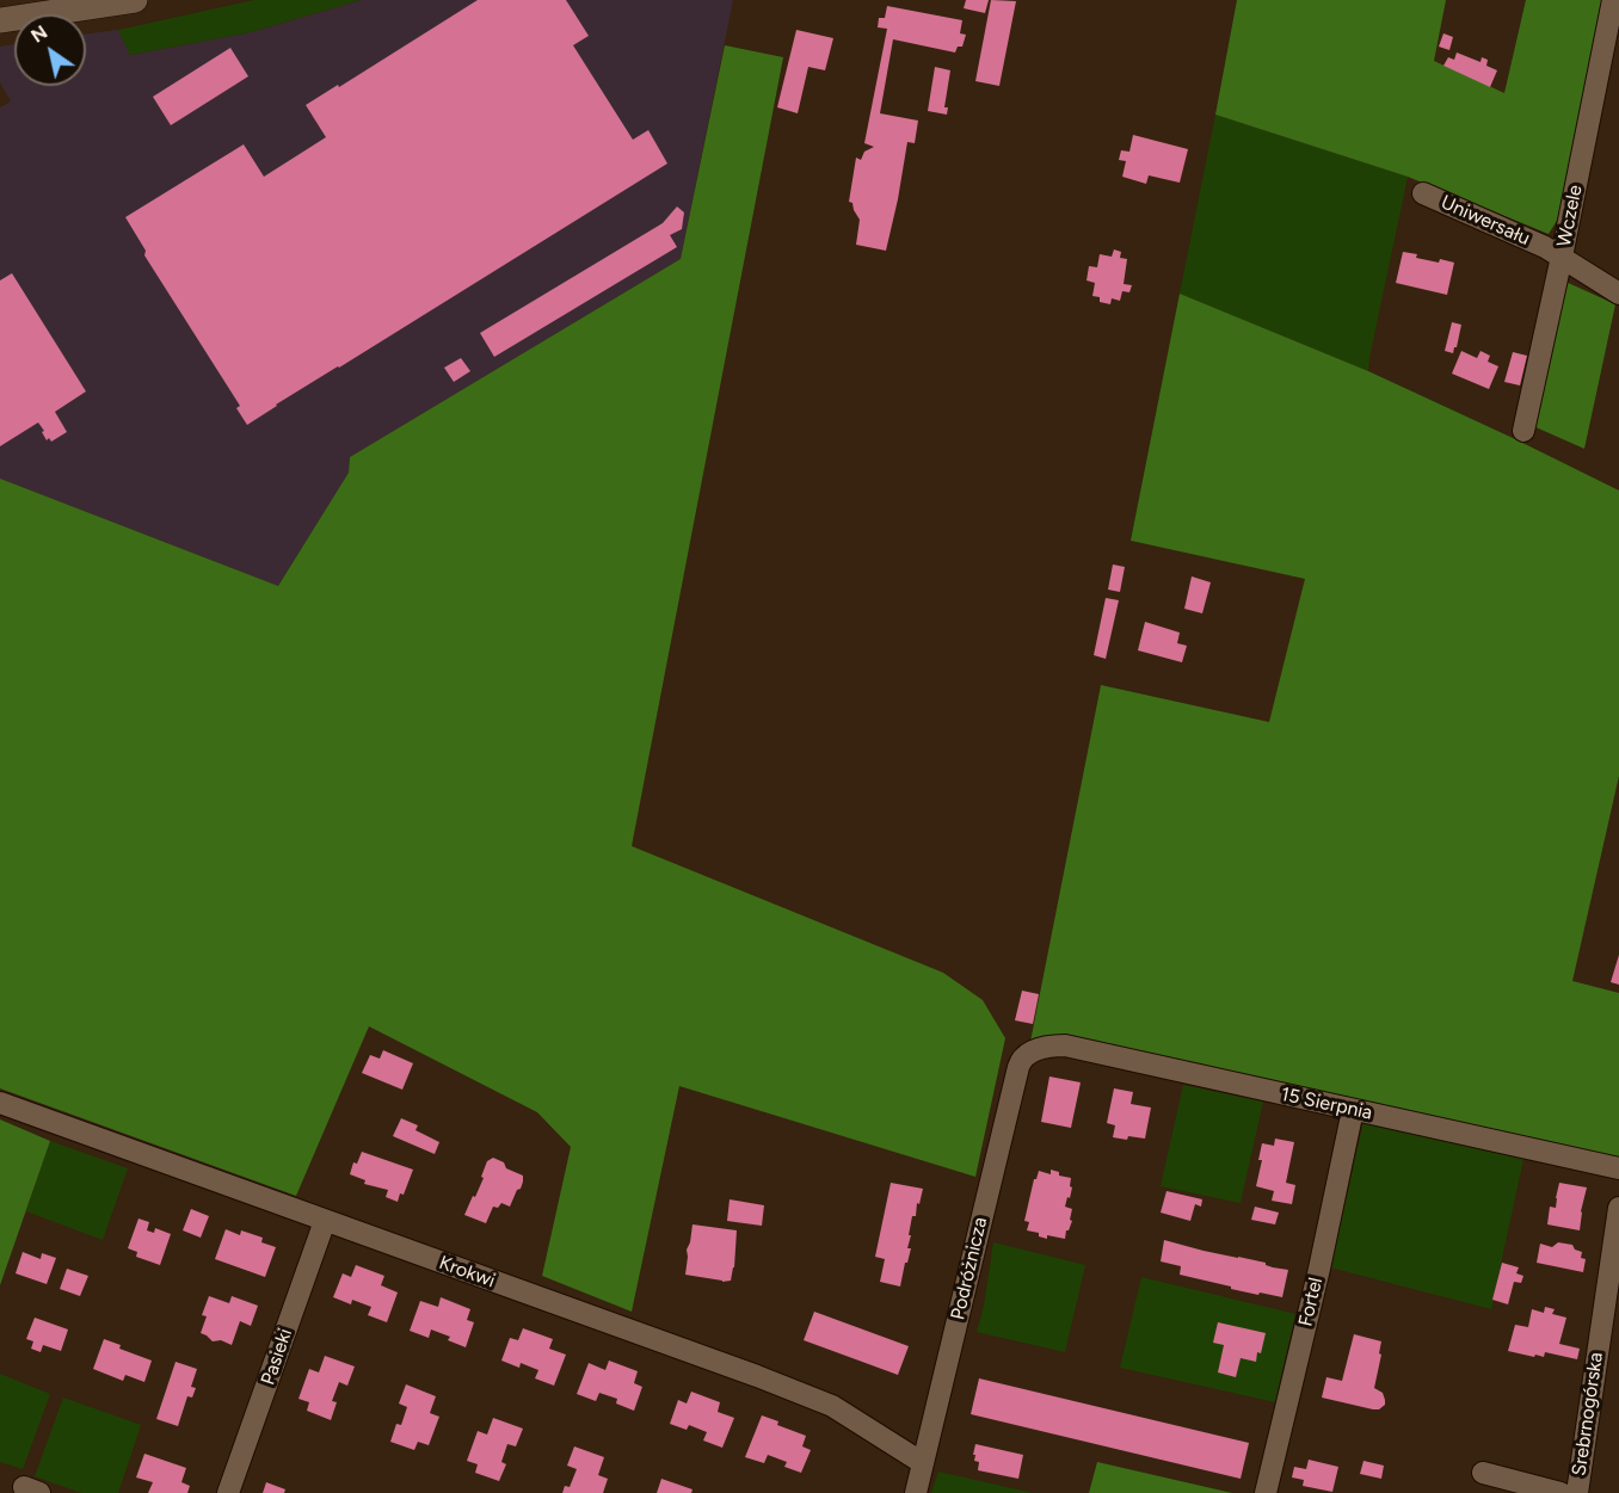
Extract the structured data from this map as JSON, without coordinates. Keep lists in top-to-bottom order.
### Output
{
  "streets": {
    "street": [
      "Wczele",
      "Uniwersału",
      "15 Sierpnia",
      "Podróżnicza",
      "Krokwi",
      "Fortel",
      "Pasieki",
      "Srebrnogórska"
    ]
  },
  "crossings": [
    ["Wczele", "Uniwersału"],
    ["15 Sierpnia", "Podróżnicza"],
    ["15 Sierpnia", "Fortel"],
    ["Podróżnicza", "Krokwi"],
    ["Krokwi", "Pasieki"]
  ],
  "north": "top left"
}
